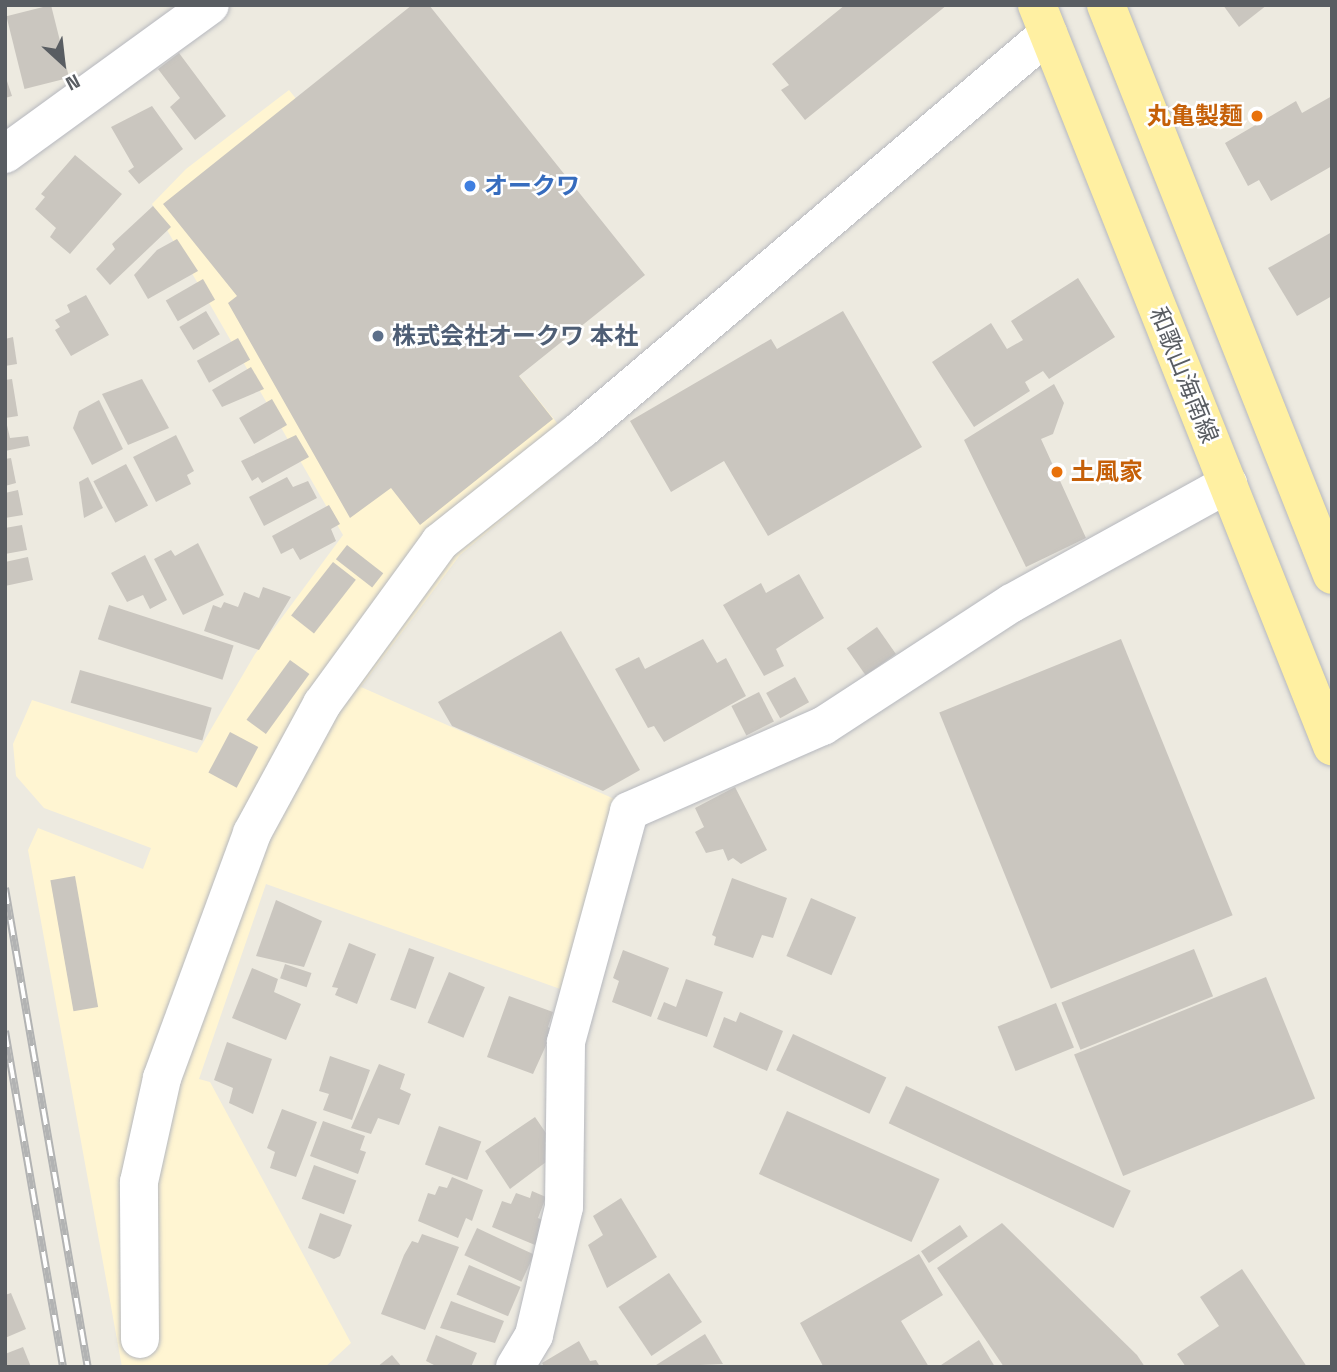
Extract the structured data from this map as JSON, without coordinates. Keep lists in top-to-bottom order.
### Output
{
  "streets": {
    "main road": ["和歌山海南線"]
  },
  "places": [
    "丸亀製麺",
    "オークワ",
    "株式会社オークワ 本社",
    "土風家"
  ],
  "north": "bottom right"
}
